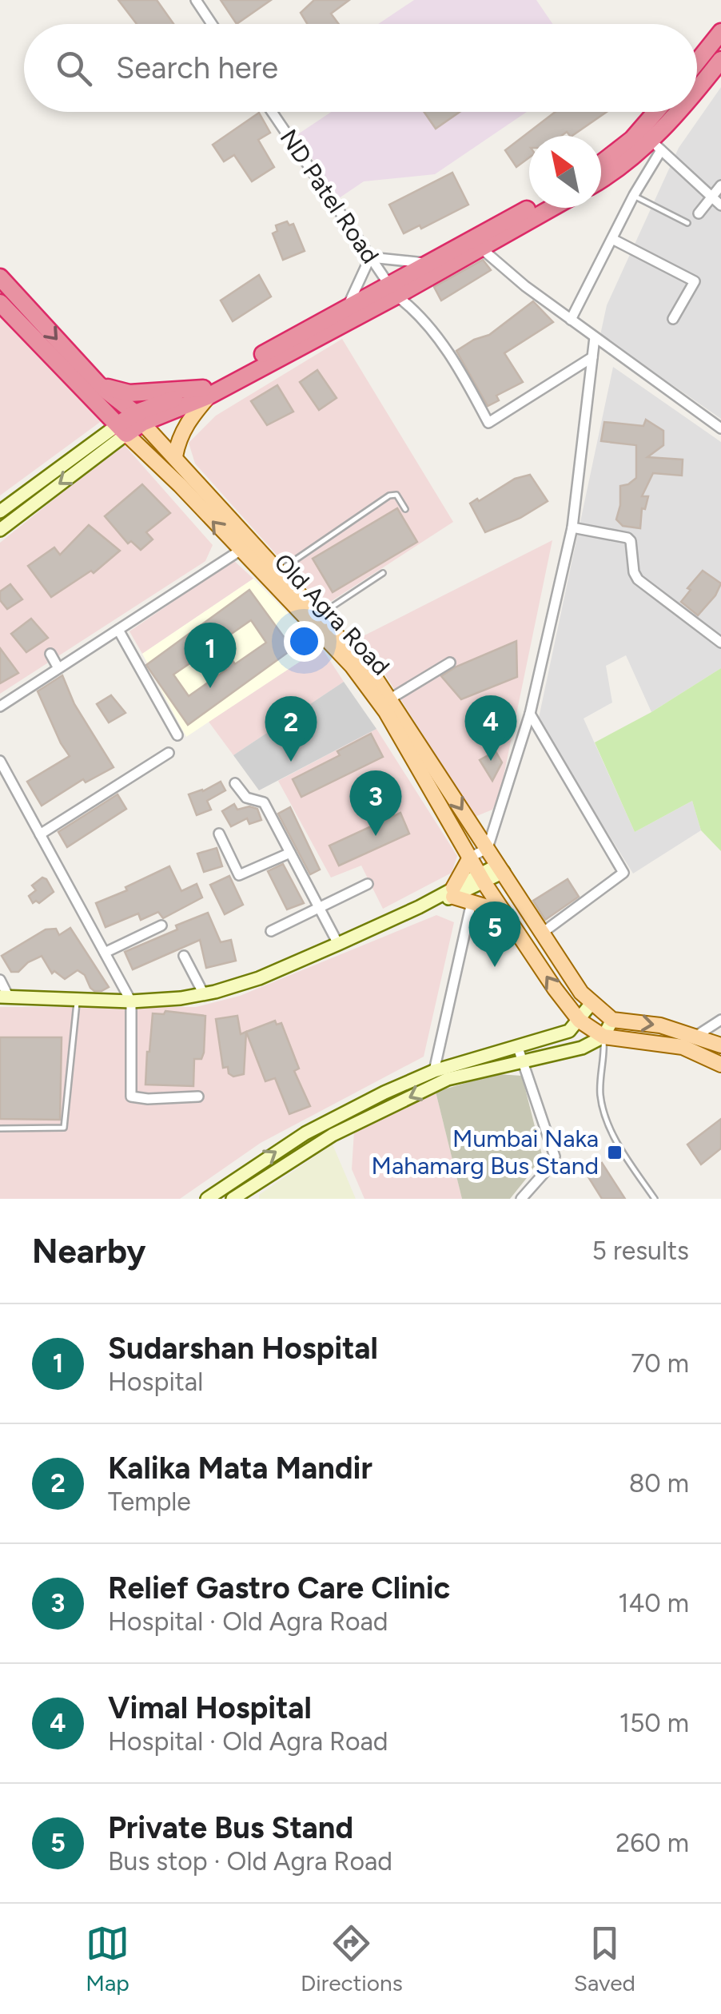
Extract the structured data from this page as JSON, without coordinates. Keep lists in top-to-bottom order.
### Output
{
  "streets": {
    "highway": ["Old Agra Road"],
    "street": ["ND Patel Road"]
  },
  "places": {
    "transit": ["Mumbai Naka Mahamarg Bus Stand"]
  },
  "north": "top left",
  "page": {
    "search": "Search here",
    "pins": [
      "1",
      "4",
      "2",
      "3",
      "5"
    ],
    "heading": ["Nearby", "5 results"],
    "list": [
      {
        "mark": "1",
        "name": "Sudarshan Hospital",
        "note": "Hospital",
        "value": "70 m"
      },
      {
        "mark": "2",
        "name": "Kalika Mata Mandir",
        "note": "Temple",
        "value": "80 m"
      },
      {
        "mark": "3",
        "name": "Relief Gastro Care Clinic",
        "note": "Hospital · Old Agra Road",
        "value": "140 m"
      },
      {
        "mark": "4",
        "name": "Vimal Hospital",
        "note": "Hospital · Old Agra Road",
        "value": "150 m"
      },
      {
        "mark": "5",
        "name": "Private Bus Stand",
        "note": "Bus stop · Old Agra Road",
        "value": "260 m"
      }
    ],
    "nav": ["Map", "Directions", "Saved"]
  }
}
